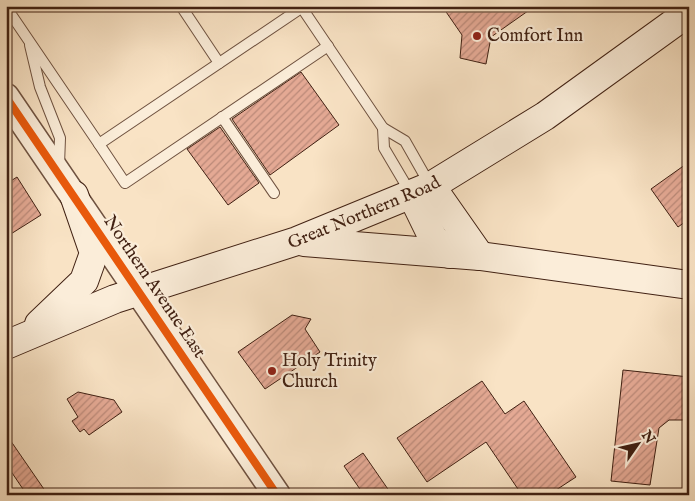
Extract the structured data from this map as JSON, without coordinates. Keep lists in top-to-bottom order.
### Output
{
  "streets": {
    "main road": ["Great Northern Road"],
    "street": ["Northern Avenue East"]
  },
  "crossings": [
    ["Great Northern Road", "Northern Avenue East"]
  ],
  "places": ["Comfort Inn", "Holy Trinity Church"],
  "north": "top right"
}
